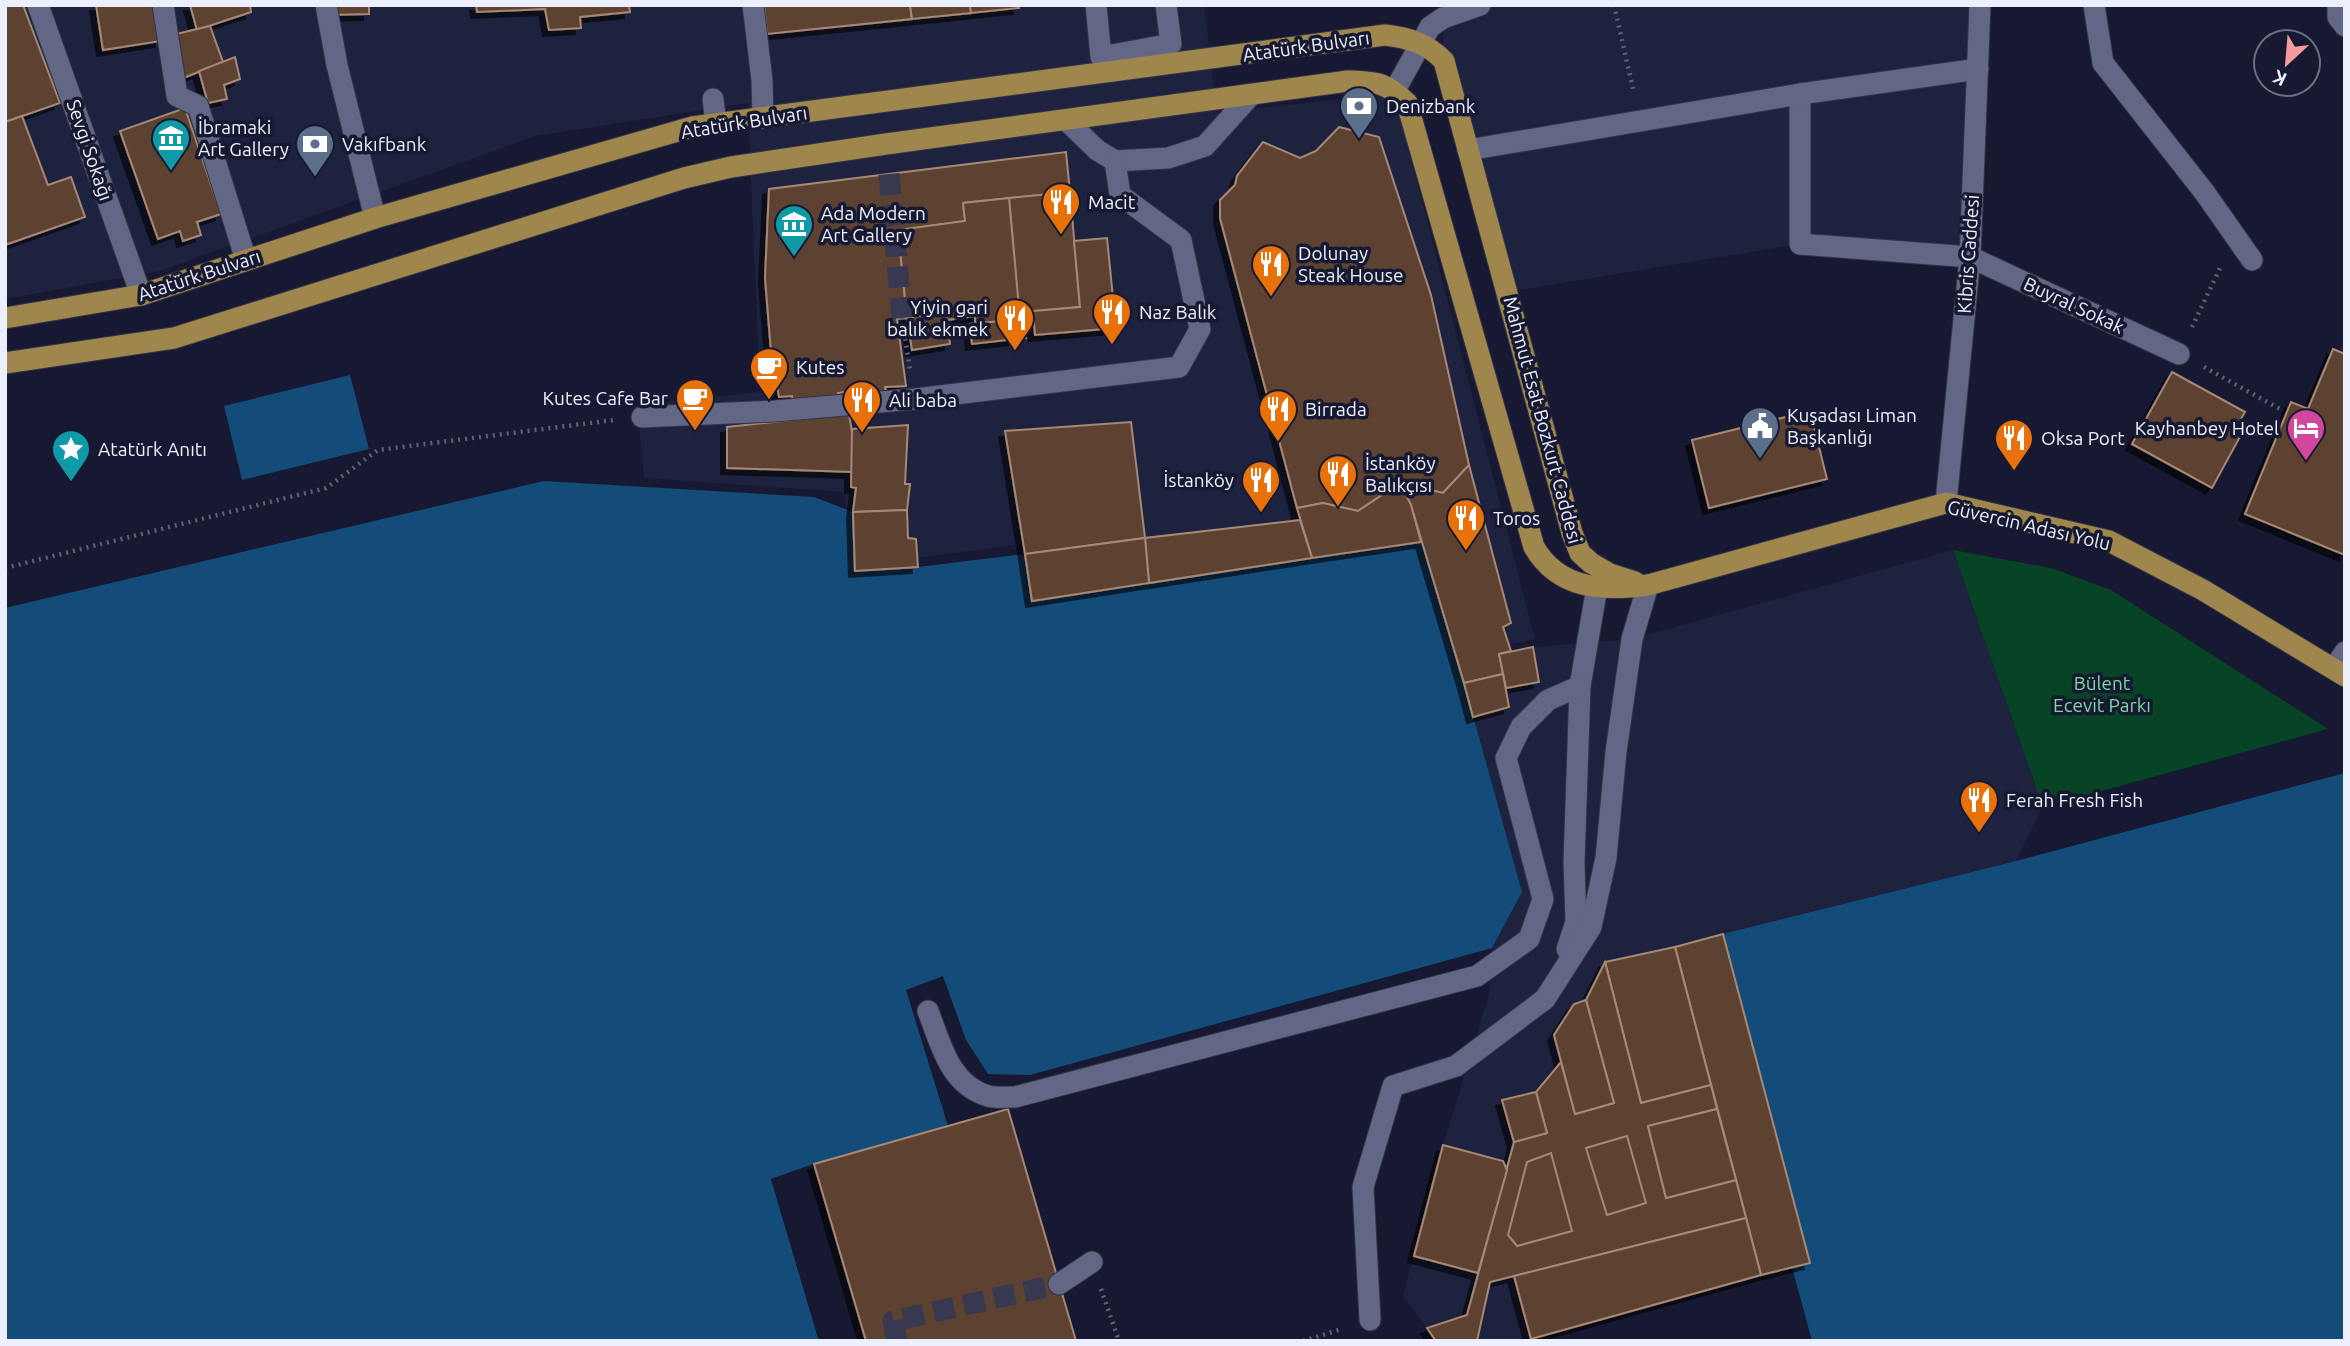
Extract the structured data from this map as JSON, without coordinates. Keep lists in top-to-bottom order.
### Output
{
  "streets": {
    "main road": ["Atatürk Bulvarı", "Mahmut Esat Bozkurt Caddesi", "Güvercin Adası Yolu"],
    "street": ["Sevgi Sokağı", "Kibris Caddesi", "Buyral Sokak"]
  },
  "crossings": [
    ["Atatürk Bulvarı", "Sevgi Sokağı"],
    ["Atatürk Bulvarı", "Mahmut Esat Bozkurt Caddesi"],
    ["Kibris Caddesi", "Buyral Sokak"],
    ["Kibris Caddesi", "Güvercin Adası Yolu"],
    ["Mahmut Esat Bozkurt Caddesi", "Güvercin Adası Yolu"]
  ],
  "parks": ["Bülent Ecevit Parkı"],
  "places": {
    "bank": ["Denizbank", "Vakıfbank"],
    "museum": ["İbramaki Art Gallery", "Ada Modern Art Gallery"],
    "restaurant": [
      "Macit",
      "Dolunay Steak House",
      "Naz Balık",
      "Yiyin gari balık ekmek",
      "Ali baba",
      "Birrada",
      "Oksa Port",
      "İstanköy Balıkçısı",
      "İstanköy",
      "Toros",
      "Ferah Fresh Fish"
    ],
    "cafe": ["Kutes", "Kutes Cafe Bar"],
    "public building": ["Kuşadası Liman Başkanlığı"],
    "hotel": ["Kayhanbey Hotel"],
    "place": ["Atatürk Anıtı"]
  },
  "north": "bottom left"
}
